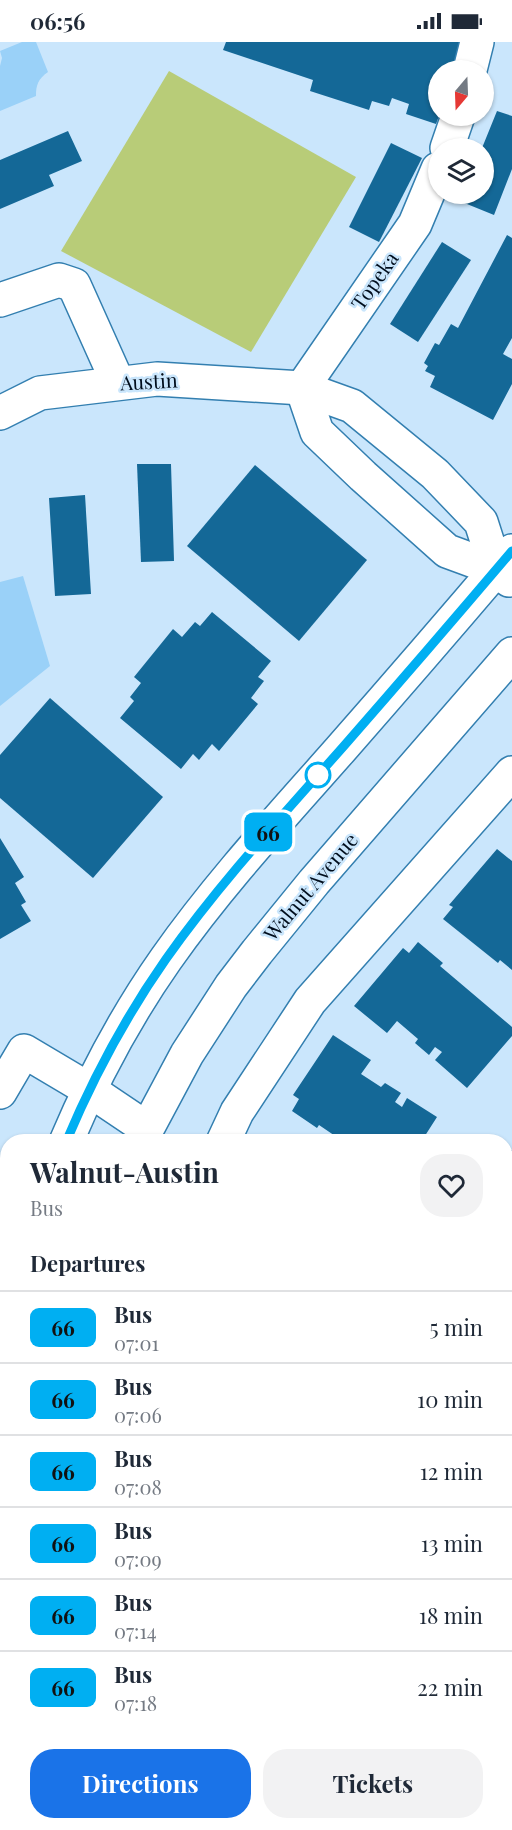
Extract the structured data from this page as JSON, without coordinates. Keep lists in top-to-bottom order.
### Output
{
  "streets": {
    "main road": ["Topeka", "Austin", "Walnut Avenue"]
  },
  "crossings": [
    ["Topeka", "Austin"]
  ],
  "lines": ["bus line 66"],
  "north": "bottom",
  "page": {
    "status": "06:56",
    "on_map": "66",
    "heading": [
      ["Walnut-Austin", "Bus"],
      "Departures"
    ],
    "list": [
      {
        "mark": "66",
        "name": "Bus",
        "note": "07:01",
        "value": "5 min"
      },
      {
        "mark": "66",
        "name": "Bus",
        "note": "07:06",
        "value": "10 min"
      },
      {
        "mark": "66",
        "name": "Bus",
        "note": "07:08",
        "value": "12 min"
      },
      {
        "mark": "66",
        "name": "Bus",
        "note": "07:09",
        "value": "13 min"
      },
      {
        "mark": "66",
        "name": "Bus",
        "note": "07:14",
        "value": "18 min"
      },
      {
        "mark": "66",
        "name": "Bus",
        "note": "07:18",
        "value": "22 min"
      }
    ],
    "buttons": ["Directions", "Tickets"]
  }
}
